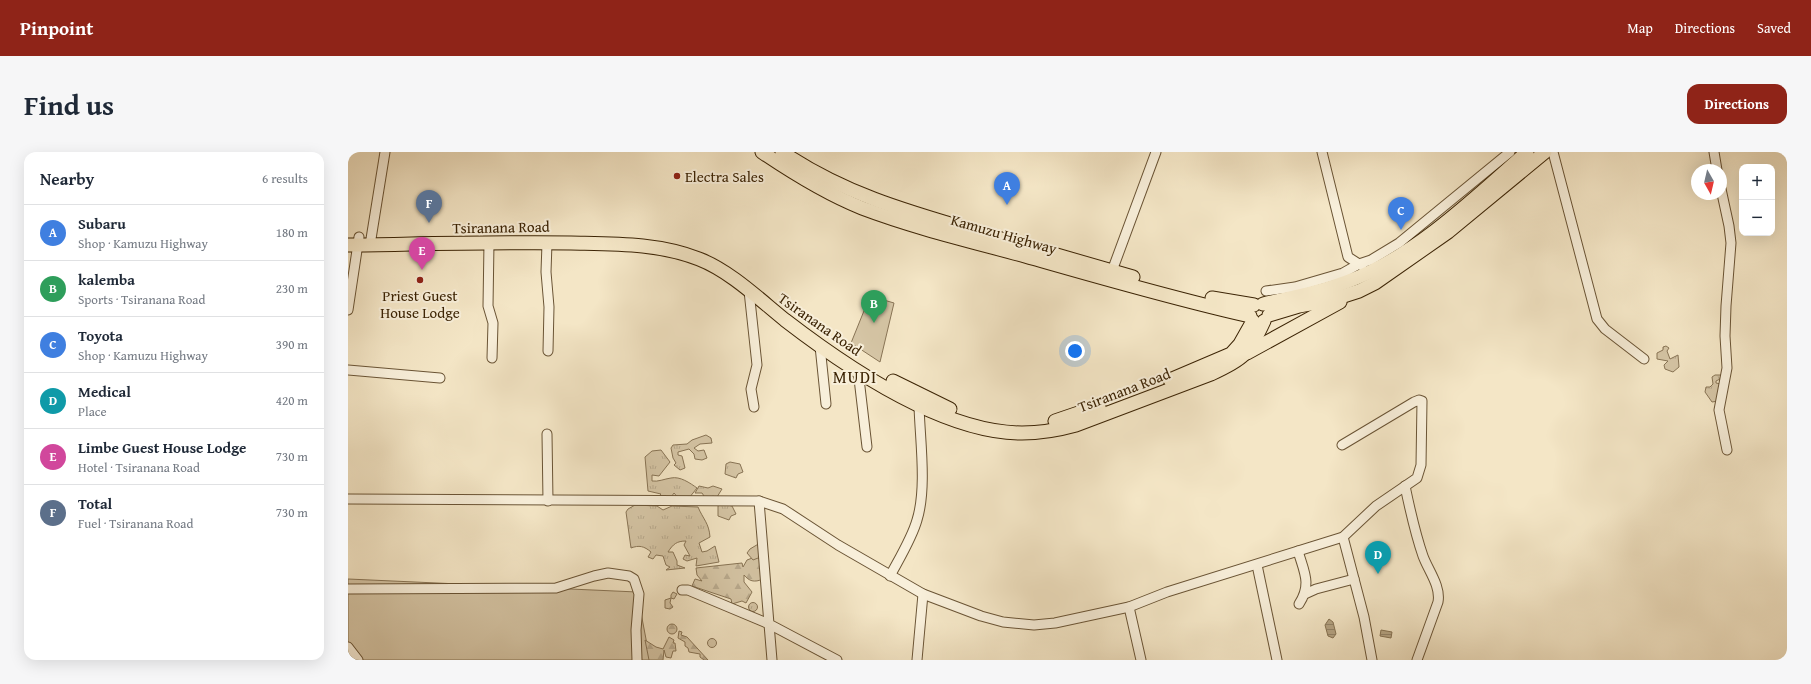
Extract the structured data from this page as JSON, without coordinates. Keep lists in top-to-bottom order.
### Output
{
  "streets": {
    "highway": ["Tsiranana Road", "Kamuzu Highway"]
  },
  "crossings": [
    ["Tsiranana Road", "Kamuzu Highway"]
  ],
  "districts": ["MUDI"],
  "places": ["Electra Sales", "Priest Guest House Lodge"],
  "north": "bottom",
  "page": {
    "header": "Pinpoint",
    "nav": ["Map", "Directions", "Saved"],
    "title": "Find us",
    "buttons": "Directions",
    "heading": ["Nearby", "6 results"],
    "map_buttons": ["+", "−"],
    "pins": [
      "A",
      "F",
      "C",
      "E",
      "B",
      "D"
    ],
    "list": [
      {
        "mark": "A",
        "name": "Subaru",
        "note": "Shop · Kamuzu Highway",
        "value": "180 m"
      },
      {
        "mark": "B",
        "name": "kalemba",
        "note": "Sports · Tsiranana Road",
        "value": "230 m"
      },
      {
        "mark": "C",
        "name": "Toyota",
        "note": "Shop · Kamuzu Highway",
        "value": "390 m"
      },
      {
        "mark": "D",
        "name": "Medical",
        "note": "Place",
        "value": "420 m"
      },
      {
        "mark": "E",
        "name": "Limbe Guest House Lodge",
        "note": "Hotel · Tsiranana Road",
        "value": "730 m"
      },
      {
        "mark": "F",
        "name": "Total",
        "note": "Fuel · Tsiranana Road",
        "value": "730 m"
      }
    ]
  }
}
